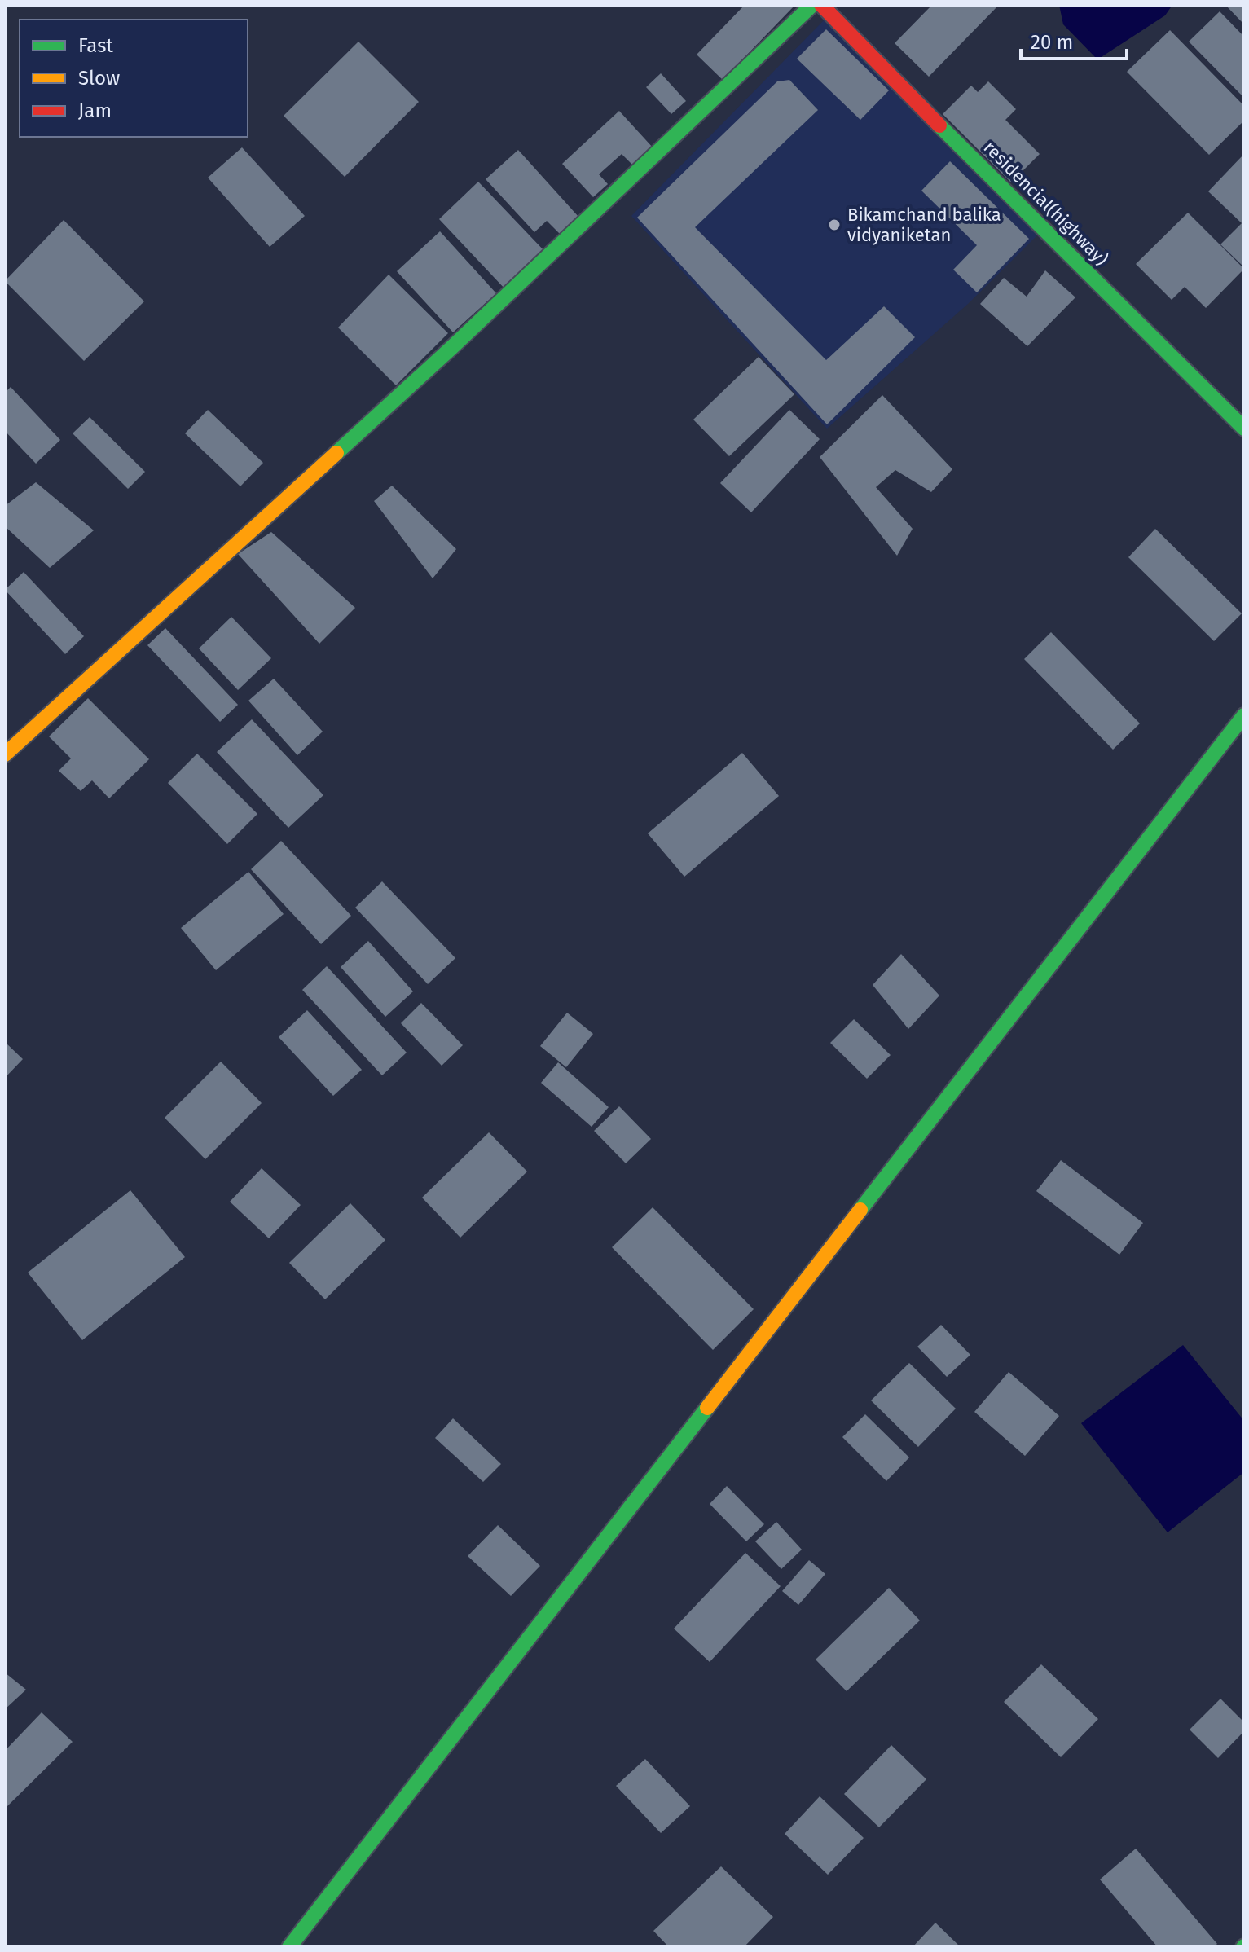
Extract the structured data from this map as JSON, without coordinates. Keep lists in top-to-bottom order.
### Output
{
  "streets": {
    "street": ["residencial(highway)"]
  },
  "places": ["Bikamchand balika vidyaniketan"],
  "legend": ["Fast", "Slow", "Jam"],
  "scale_bar": "20 m"
}
